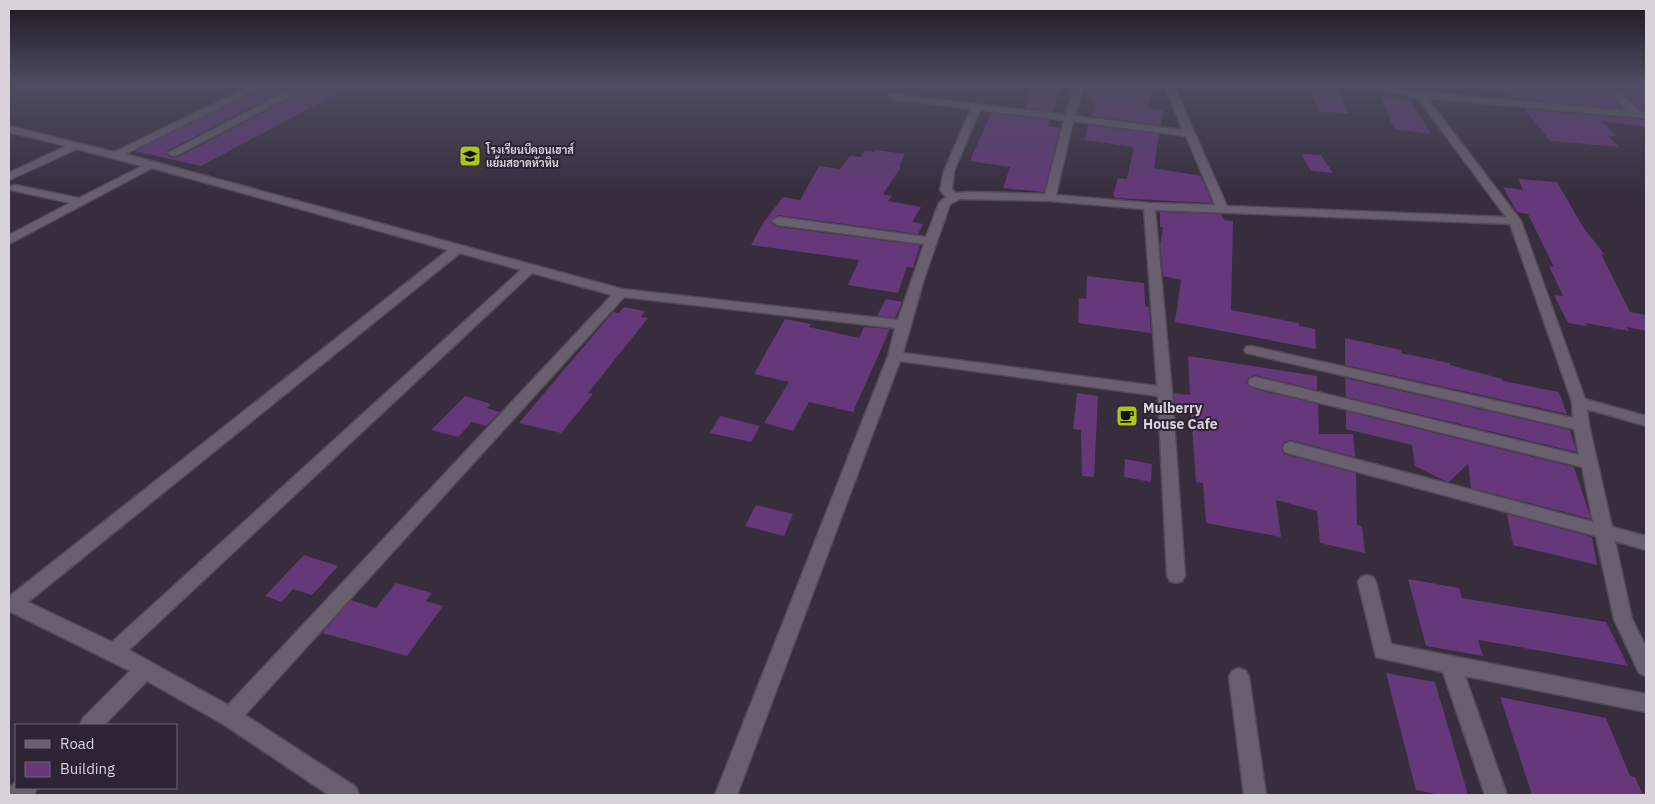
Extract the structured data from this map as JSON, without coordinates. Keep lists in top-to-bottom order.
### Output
{
  "places": {
    "school or university": ["โรงเรียนบีคอนเฮาส์ แย้มสอาดหัวหิน"],
    "cafe": ["Mulberry House Cafe"]
  },
  "legend": ["Road", "Building"]
}
